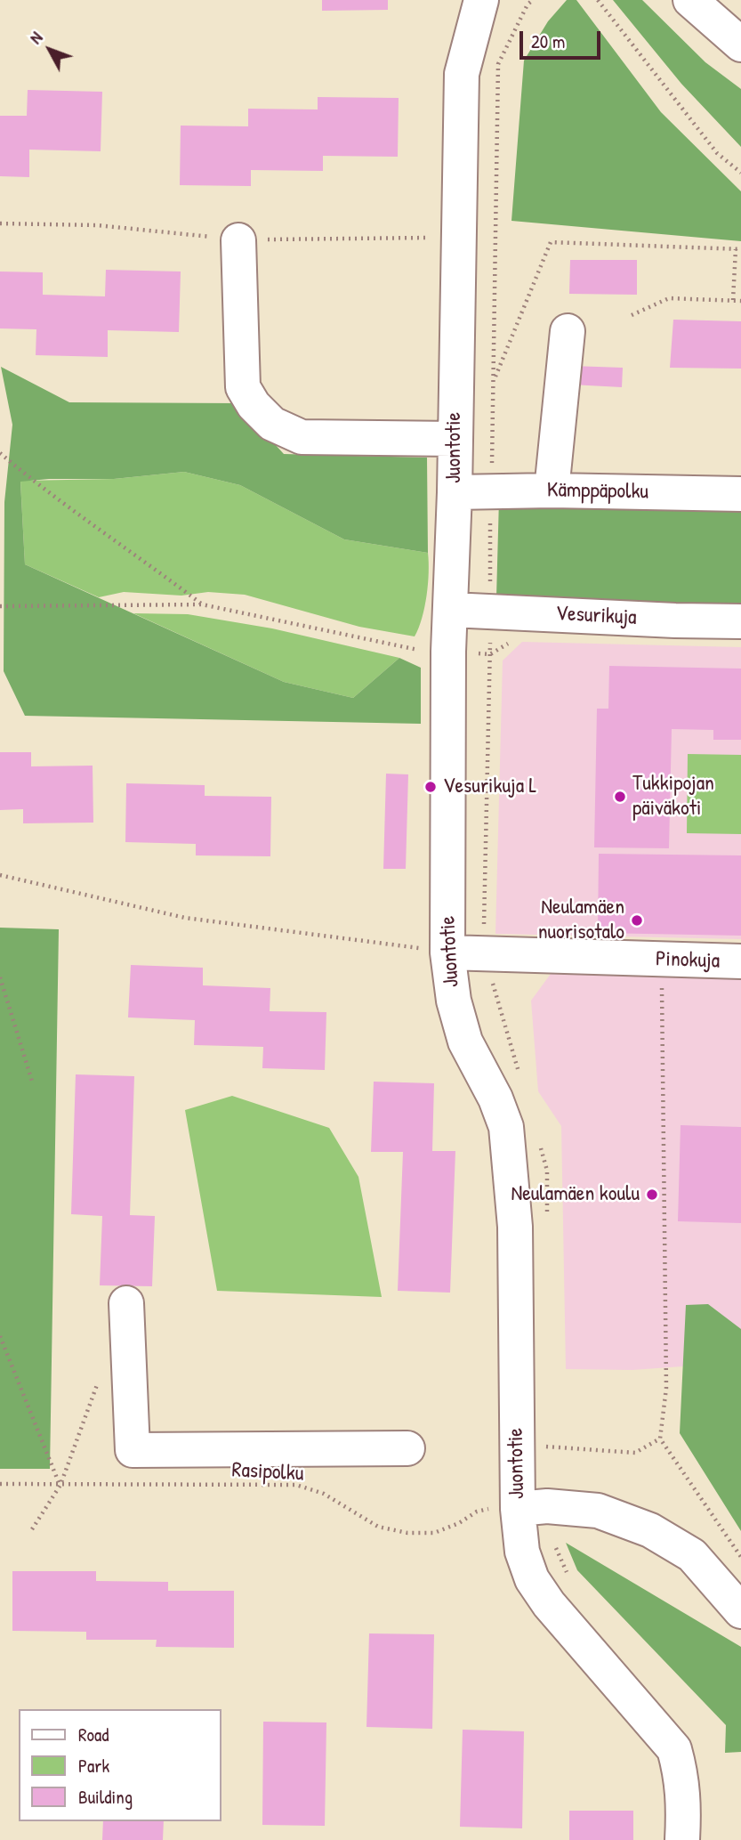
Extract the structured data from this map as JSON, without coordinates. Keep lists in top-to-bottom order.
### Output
{
  "streets": {
    "street": [
      "Juontotie",
      "Kämppäpolku",
      "Vesurikuja",
      "Pinokuja"
    ],
    "path": ["Rasipolku"]
  },
  "crossings": [
    ["Juontotie", "Kämppäpolku"],
    ["Juontotie", "Vesurikuja"],
    ["Juontotie", "Pinokuja"],
    ["Juontotie", "Rasipolku"]
  ],
  "places": [
    "Vesurikuja L",
    "Tukkipojan päiväkoti",
    "Neulamäen nuorisotalo",
    "Neulamäen koulu"
  ],
  "legend": ["Road", "Park", "Building"],
  "scale_bar": "20 m",
  "north": "top left"
}
